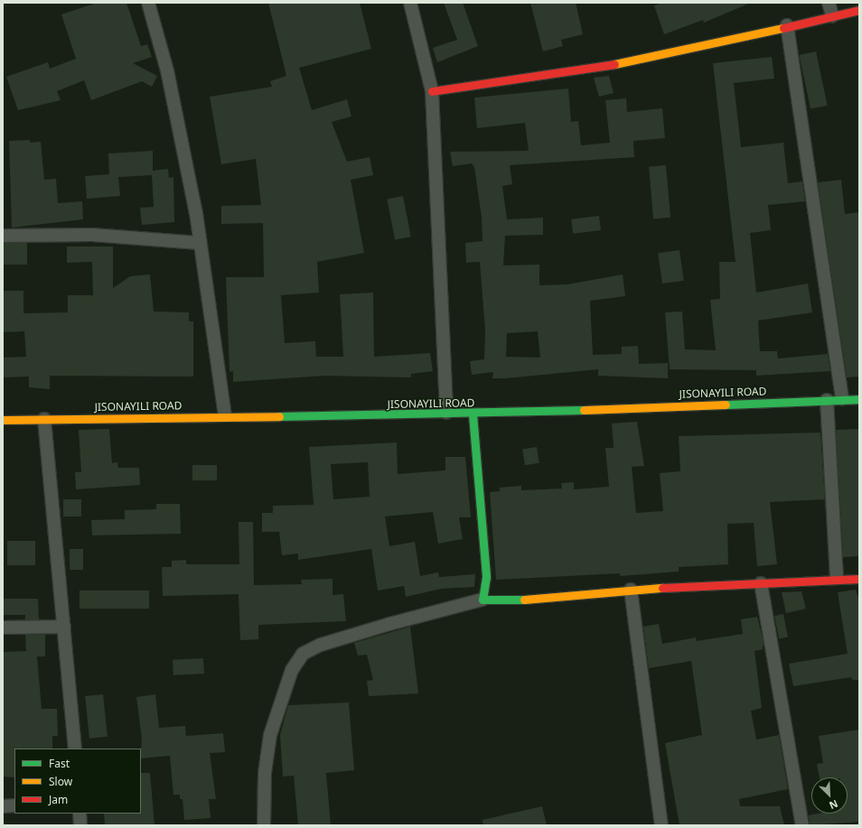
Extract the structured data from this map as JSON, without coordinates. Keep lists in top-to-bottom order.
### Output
{
  "streets": {
    "street": ["JISONAYILI ROAD"]
  },
  "legend": ["Fast", "Slow", "Jam"],
  "north": "bottom right"
}
